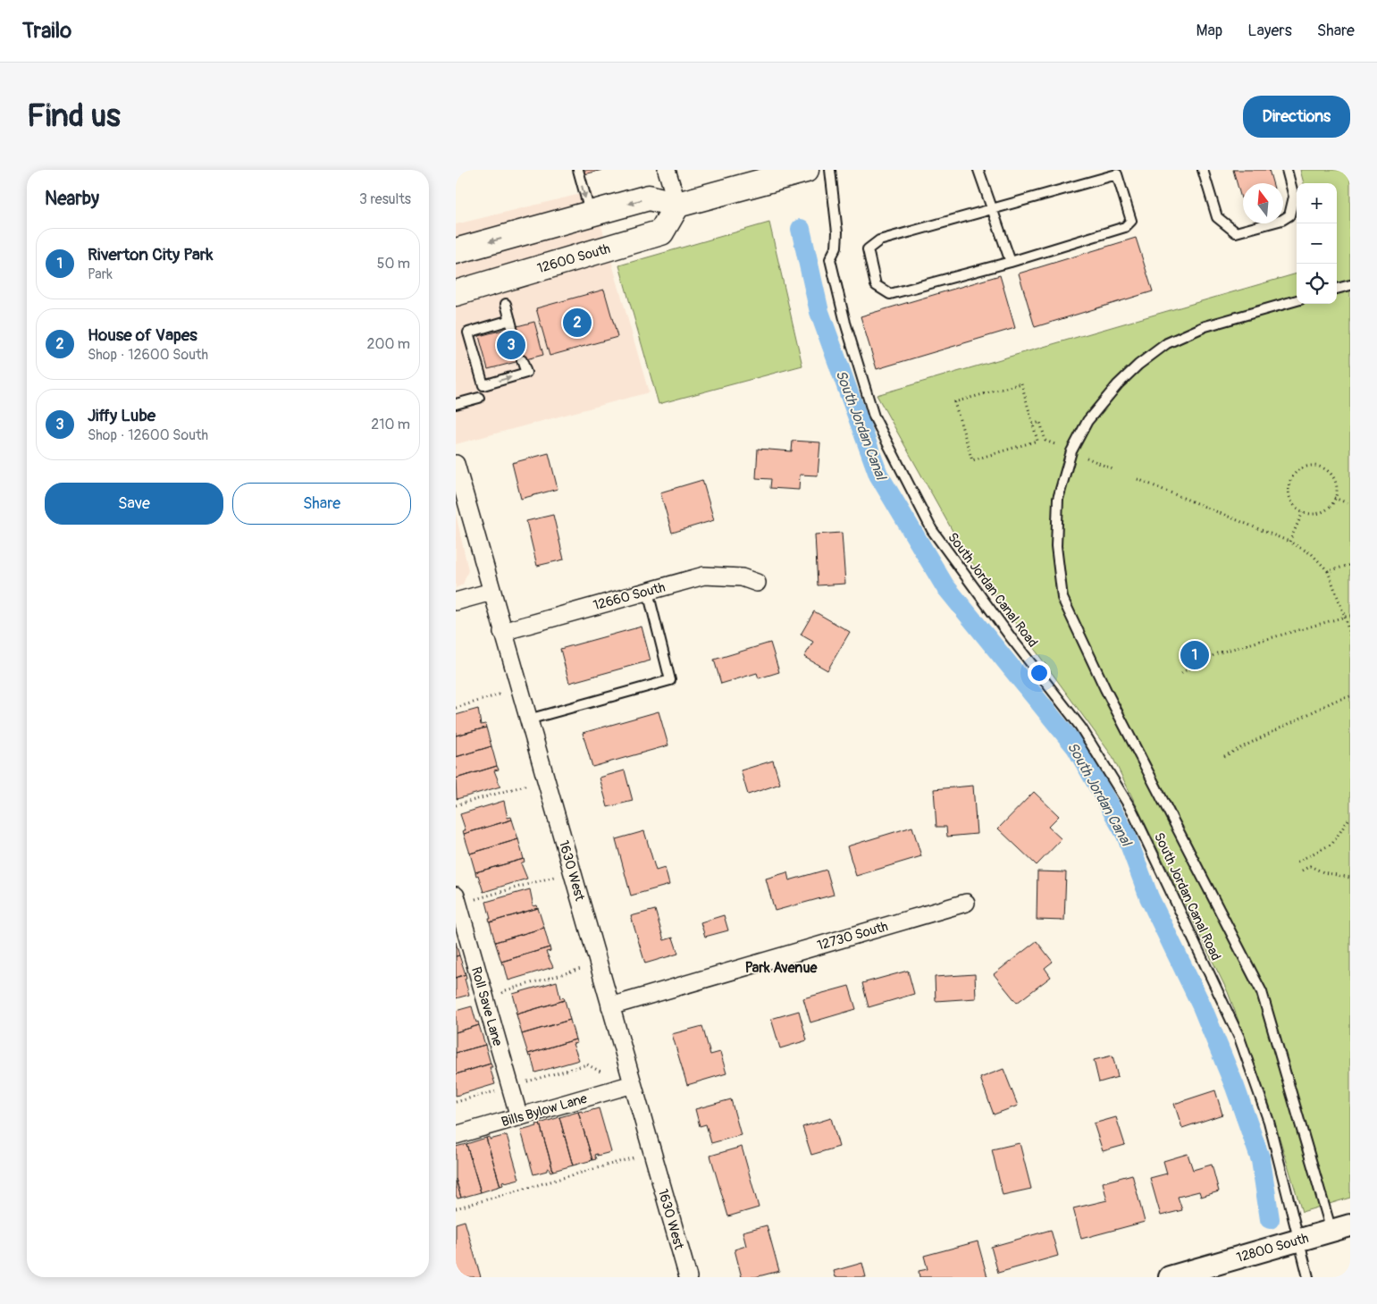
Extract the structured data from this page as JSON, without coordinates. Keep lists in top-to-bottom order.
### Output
{
  "streets": {
    "main road": ["12600 South"],
    "street": [
      "12660 South",
      "1630 West",
      "12730 South",
      "Roll Save Lane",
      "Bills Bylow Lane",
      "12800 South"
    ],
    "lane": ["South Jordan Canal Road"]
  },
  "crossings": [
    ["South Jordan Canal Road", "12800 South"],
    ["12660 South", "1630 West"],
    ["1630 West", "12730 South"],
    ["1630 West", "Bills Bylow Lane"],
    ["Roll Save Lane", "Bills Bylow Lane"]
  ],
  "districts": ["Park Avenue"],
  "water": ["South Jordan Canal"],
  "north": "top",
  "page": {
    "header": "Trailo",
    "nav": ["Map", "Layers", "Share"],
    "buttons": [
      "Directions",
      ["Save", "Share"]
    ],
    "title": "Find us",
    "heading": ["Nearby", "3 results"],
    "map_buttons": ["+", "−"],
    "list": [
      {
        "mark": "1",
        "name": "Riverton City Park",
        "note": "Park",
        "value": "50 m"
      },
      {
        "mark": "2",
        "name": "House of Vapes",
        "note": "Shop · 12600 South",
        "value": "200 m"
      },
      {
        "mark": "3",
        "name": "Jiffy Lube",
        "note": "Shop · 12600 South",
        "value": "210 m"
      }
    ],
    "pins": ["2", "3", "1"]
  }
}
